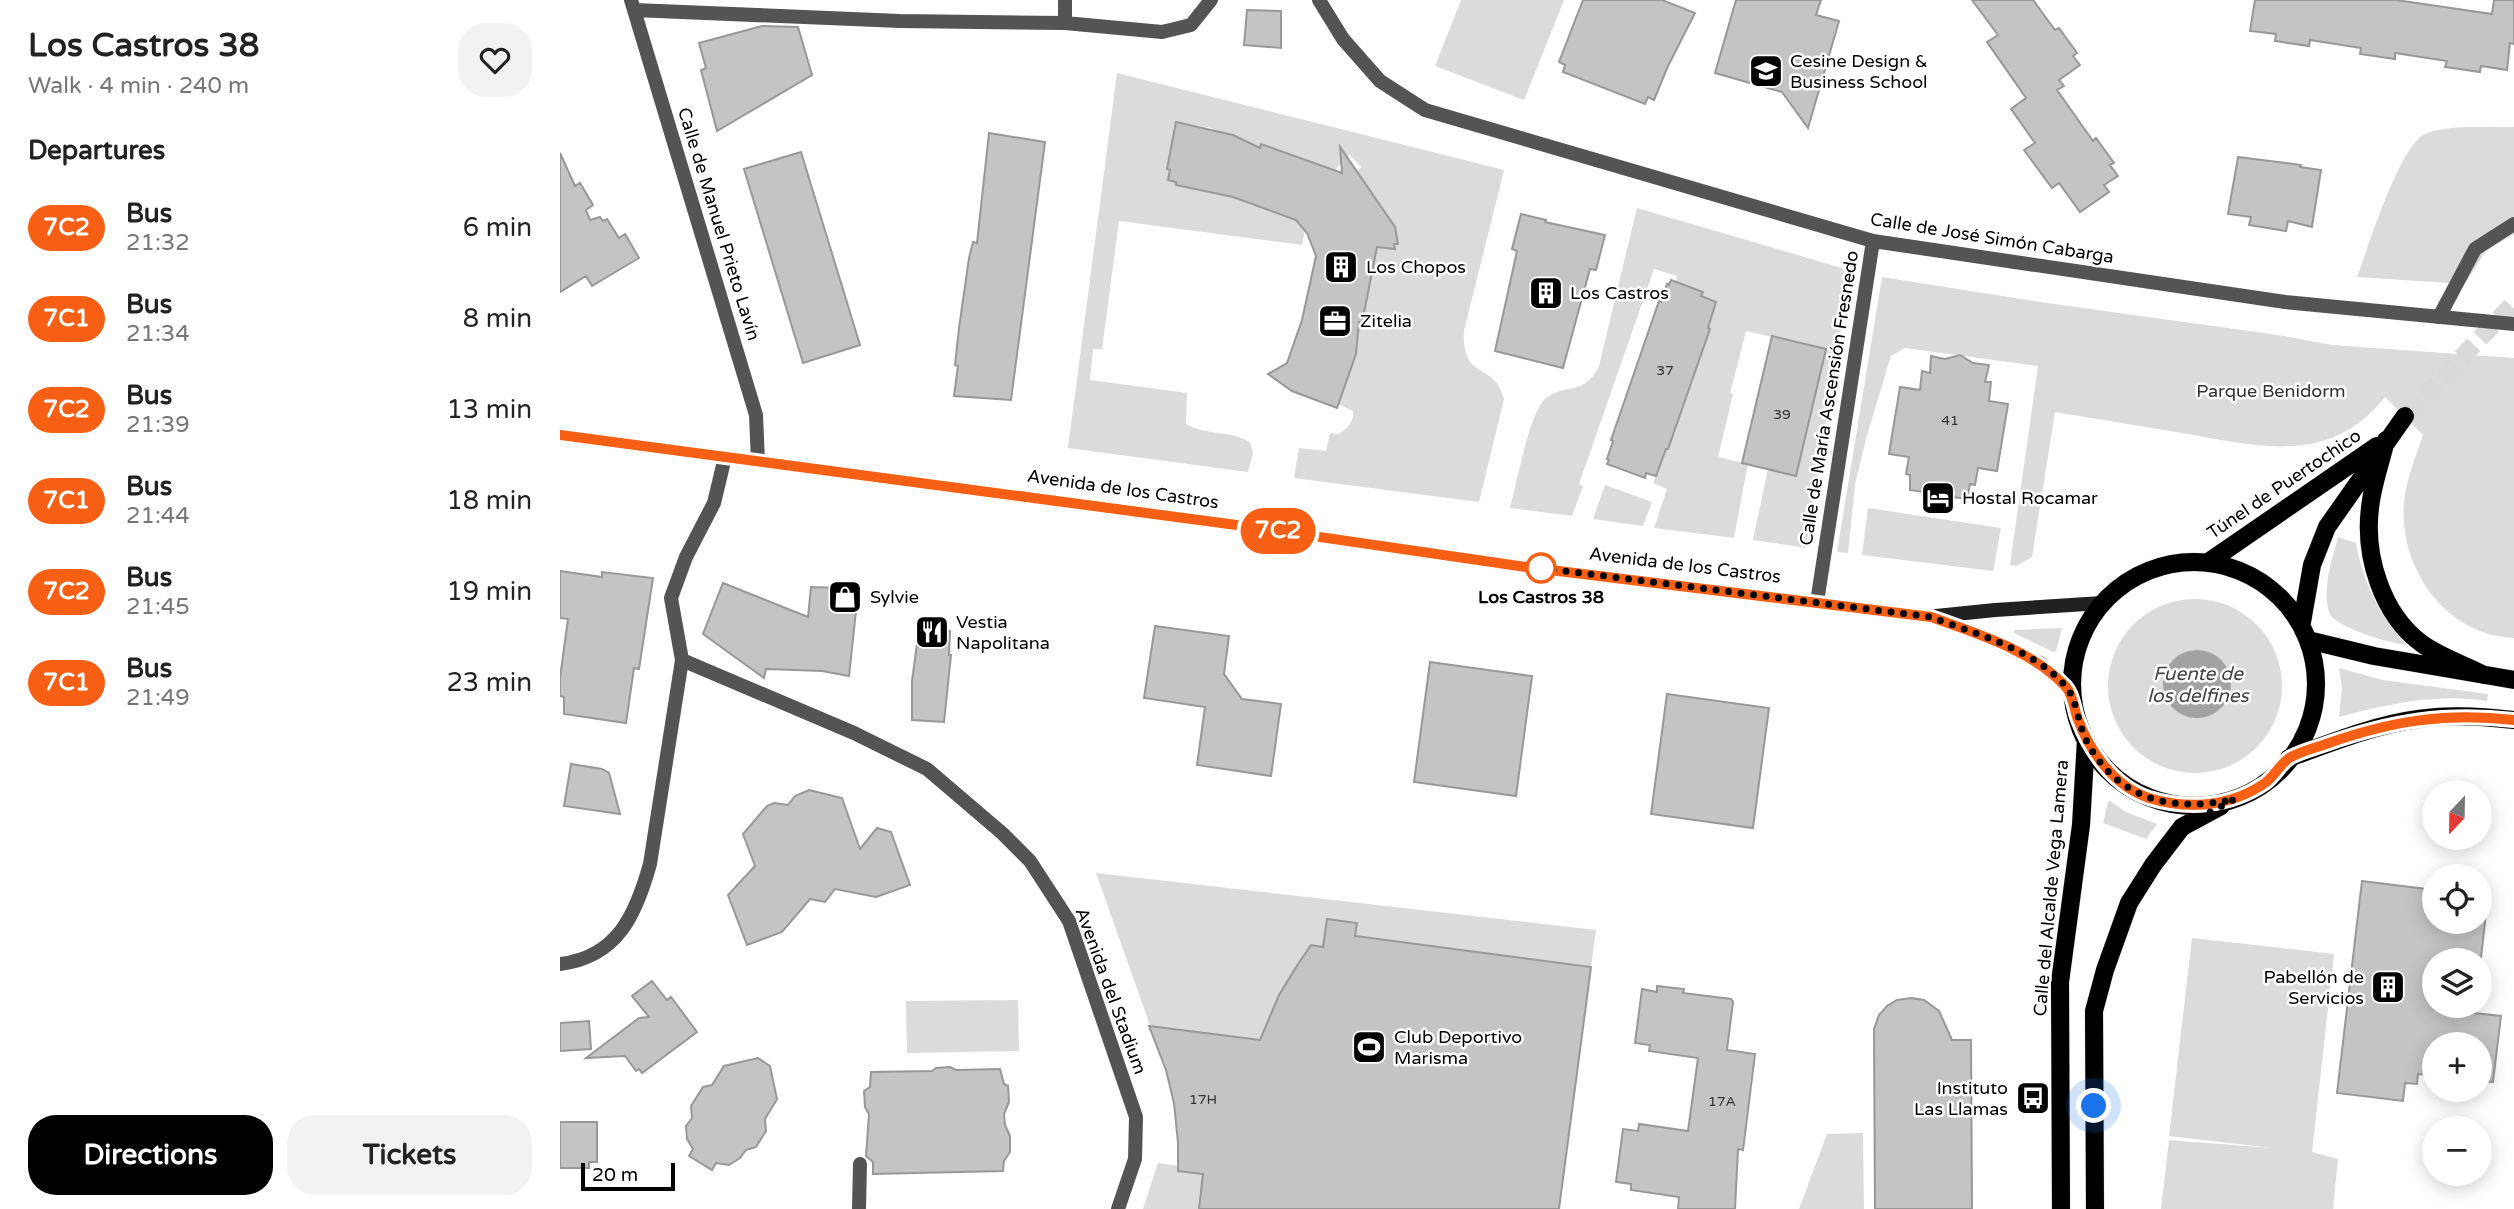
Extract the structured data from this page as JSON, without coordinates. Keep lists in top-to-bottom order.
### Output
{
  "streets": {
    "main road": ["Túnel de Puertochico", "Avenida de los Castros", "Calle del Alcalde Vega Lamera"],
    "street": [
      "Calle de Manuel Prieto Lavín",
      "Calle de José Simón Cabarga",
      "Calle de María Ascensión Fresnedo",
      "Avenida del Stadium"
    ]
  },
  "crossings": [
    ["Calle de Manuel Prieto Lavín", "Avenida de los Castros"],
    ["Calle de José Simón Cabarga", "Calle de María Ascensión Fresnedo"],
    ["Calle de María Ascensión Fresnedo", "Avenida de los Castros"],
    ["Túnel de Puertochico", "Avenida de los Castros"],
    ["Túnel de Puertochico", "Calle del Alcalde Vega Lamera"],
    ["Avenida de los Castros", "Calle del Alcalde Vega Lamera"]
  ],
  "water": ["Fuente de los delfines"],
  "parks": ["Parque Benidorm"],
  "places": {
    "school or university": ["Cesine Design & Business School"],
    "building": ["Los Chopos", "Los Castros", "Pabellón de Servicios"],
    "office": ["Zitelia"],
    "hotel": ["Hostal Rocamar"],
    "other": ["Los Castros 38"],
    "shop": ["Sylvie"],
    "restaurant": ["Vestia Napolitana"],
    "sports": ["Club Deportivo Marisma"],
    "bus stop": ["Instituto Las Llamas"]
  },
  "lines": ["bus line 7C2"],
  "house_numbers": [
    "37",
    "39",
    "41",
    "17H",
    "17A"
  ],
  "scale_bar": "20 m",
  "north": "bottom",
  "page": {
    "heading": [
      ["Los Castros 38", "Walk · 4 min · 240 m"],
      "Departures"
    ],
    "on_map": "7C2",
    "list": [
      {
        "mark": "7C2",
        "name": "Bus",
        "note": "21:32",
        "value": "6 min"
      },
      {
        "mark": "7C1",
        "name": "Bus",
        "note": "21:34",
        "value": "8 min"
      },
      {
        "mark": "7C2",
        "name": "Bus",
        "note": "21:39",
        "value": "13 min"
      },
      {
        "mark": "7C1",
        "name": "Bus",
        "note": "21:44",
        "value": "18 min"
      },
      {
        "mark": "7C2",
        "name": "Bus",
        "note": "21:45",
        "value": "19 min"
      },
      {
        "mark": "7C1",
        "name": "Bus",
        "note": "21:49",
        "value": "23 min"
      }
    ],
    "map_buttons": ["+", "−"],
    "buttons": ["Directions", "Tickets"],
    "scale": "20 m"
  }
}
